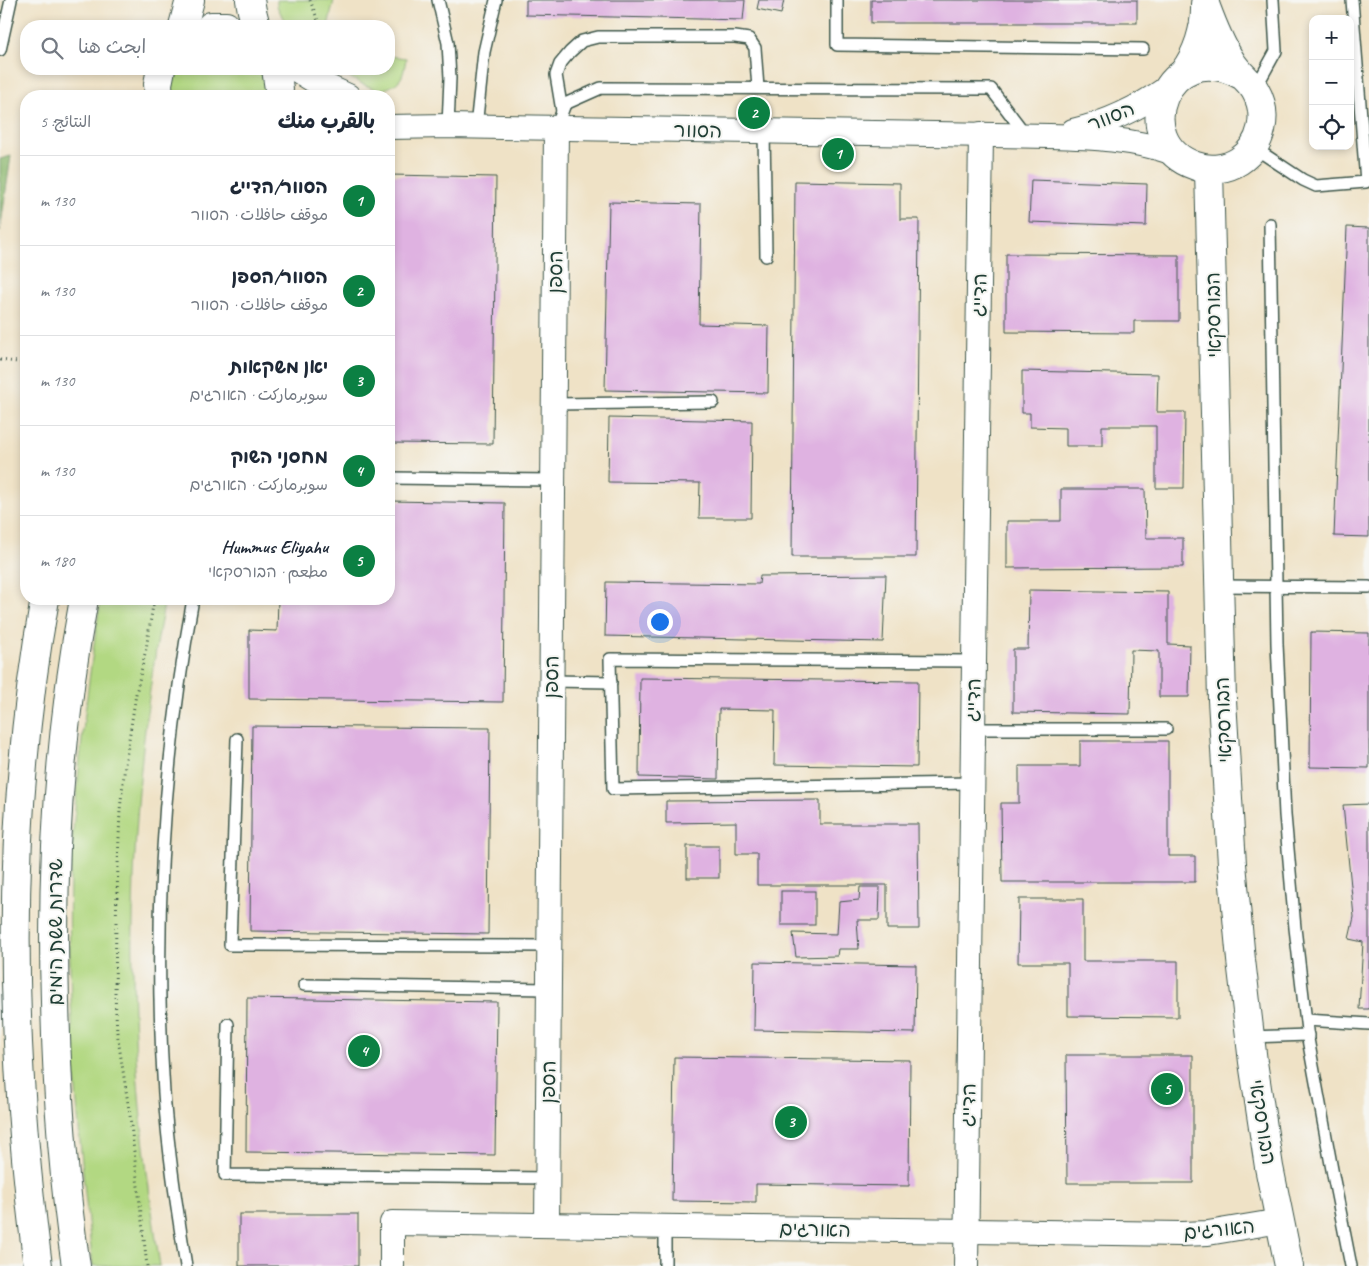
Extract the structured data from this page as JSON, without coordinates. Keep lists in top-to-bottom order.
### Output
{
  "streets": {
    "street": [
      "הסוור",
      "הספן",
      "הדייג",
      "הבורסקאי",
      "שדרות ששת הימים",
      "האורגים"
    ]
  },
  "crossings": [
    ["הסוור", "הספן"],
    ["הסוור", "הדייג"],
    ["הסוור", "הבורסקאי"],
    ["הספן", "האורגים"],
    ["הדייג", "האורגים"],
    ["הבורסקאי", "האורגים"]
  ],
  "page": {
    "map_buttons": ["+", "−"],
    "search": "ابحث هنا",
    "heading": ["بالقرب منك", "النتائج: 5"],
    "pins": [
      "2",
      "1",
      "4",
      "5",
      "3"
    ],
    "list": [
      {
        "mark": "1",
        "name": "הסוור/הדייג",
        "note": "موقف حافلات · הסוור",
        "value": "130 m"
      },
      {
        "mark": "2",
        "name": "הסוור/הספן",
        "note": "موقف حافلات · הסוור",
        "value": "130 m"
      },
      {
        "mark": "3",
        "name": "יאן משקאות",
        "note": "سوبرماركت · האורגים",
        "value": "130 m"
      },
      {
        "mark": "4",
        "name": "מחסני השוק",
        "note": "سوبرماركت · האורגים",
        "value": "130 m"
      },
      {
        "mark": "5",
        "name": "Hummus Eliyahu",
        "note": "مطعم · הבורסקאי",
        "value": "180 m"
      }
    ]
  }
}
